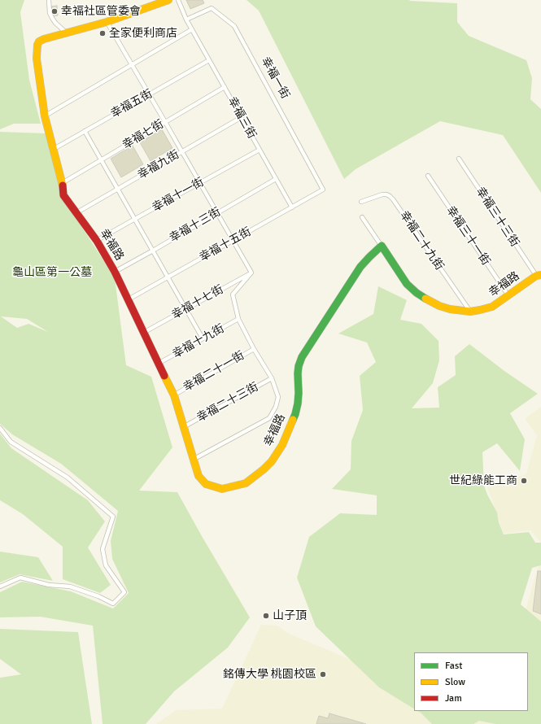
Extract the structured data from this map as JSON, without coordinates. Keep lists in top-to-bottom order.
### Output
{
  "streets": {
    "street": ["幸福路"],
    "lane": [
      "幸福一街",
      "幸福五街",
      "幸福三街",
      "幸福七街",
      "幸福九街",
      "幸福十一街",
      "幸福三十三街",
      "幸福十三街",
      "幸福三十一街",
      "幸福二十九街",
      "幸福十五街",
      "幸福十七街",
      "幸福十九街",
      "幸福二十一街",
      "幸福二十三街"
    ]
  },
  "crossings": [
    ["幸福一街", "幸福三街"],
    ["幸福一街", "幸福十五街"],
    ["幸福五街", "幸福三街"],
    ["幸福五街", "幸福路"],
    ["幸福三街", "幸福七街"],
    ["幸福三街", "幸福九街"],
    ["幸福三街", "幸福十一街"],
    ["幸福三街", "幸福十三街"],
    ["幸福三街", "幸福十五街"],
    ["幸福七街", "幸福路"],
    ["幸福九街", "幸福路"],
    ["幸福十一街", "幸福路"],
    ["幸福三十三街", "幸福路"],
    ["幸福十三街", "幸福路"],
    ["幸福三十一街", "幸福路"],
    ["幸福二十九街", "幸福路"],
    ["幸福路", "幸福十五街"],
    ["幸福路", "幸福十七街"],
    ["幸福路", "幸福十九街"],
    ["幸福路", "幸福二十一街"],
    ["幸福路", "幸福二十三街"]
  ],
  "parks": ["龜山區第一公墓"],
  "places": [
    "幸福社區管委會",
    "全家便利商店",
    "世紀綠能工商",
    "山子頂",
    "銘傳大學 桃園校區"
  ],
  "legend": ["Fast", "Slow", "Jam"]
}
